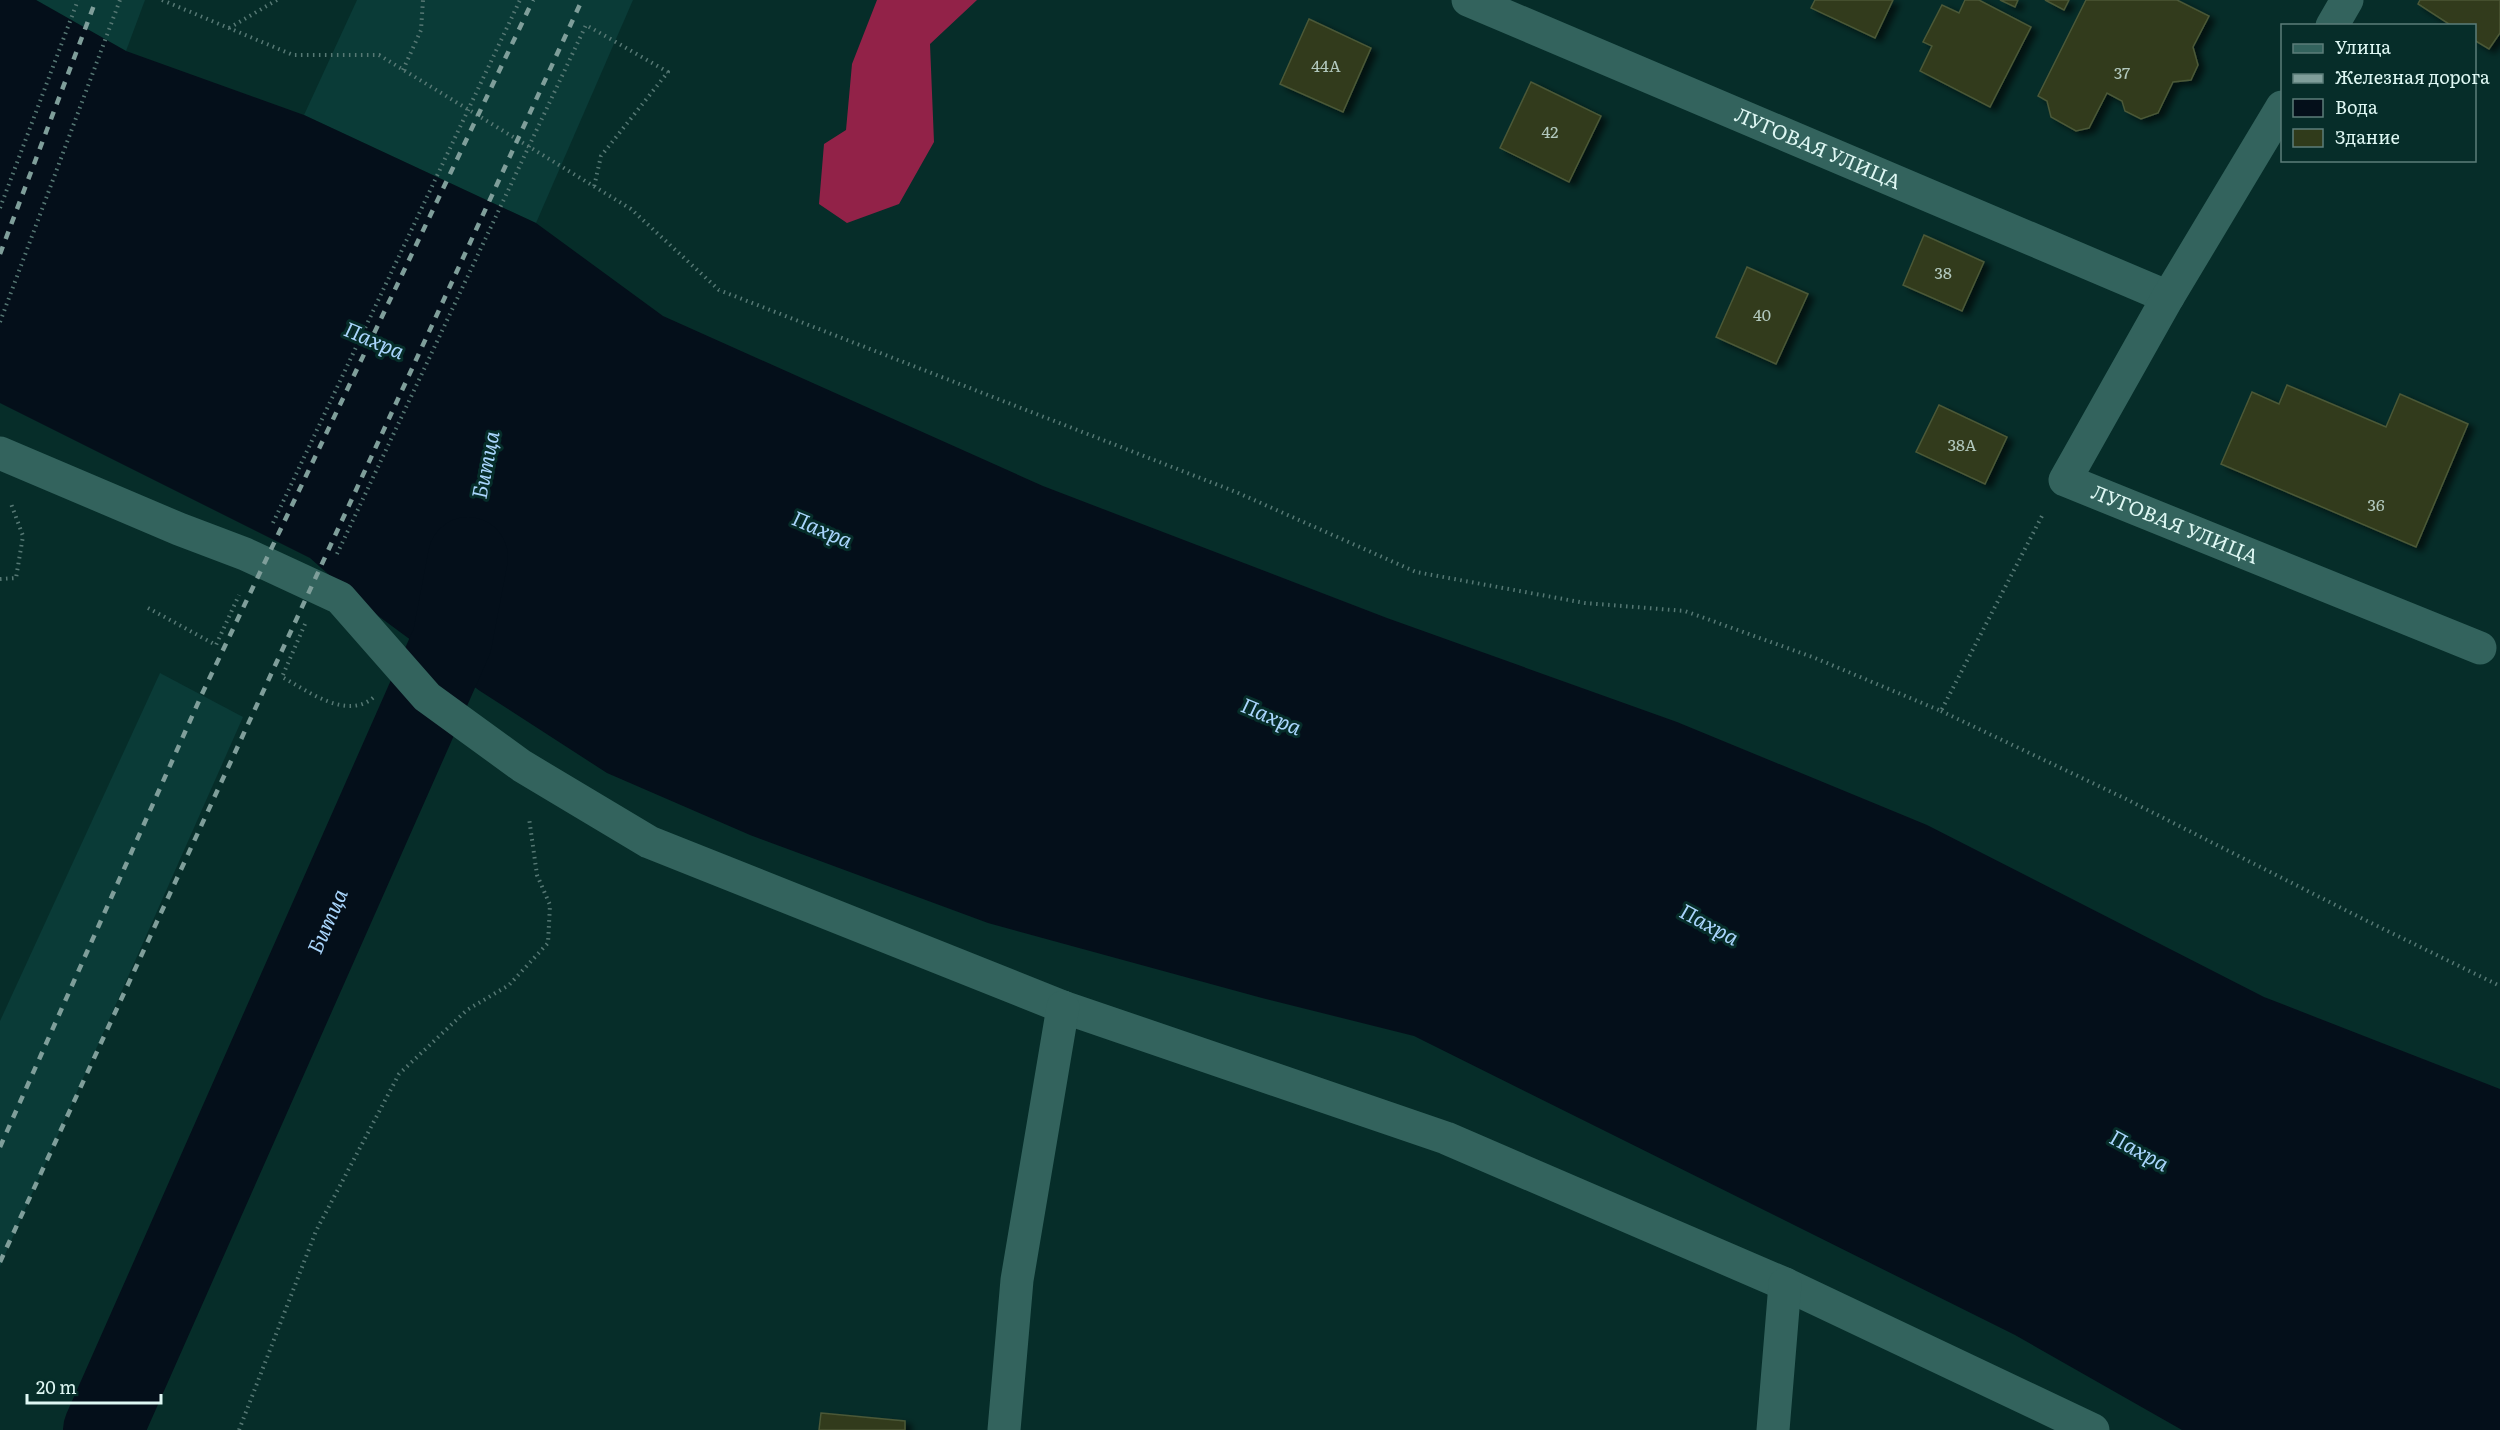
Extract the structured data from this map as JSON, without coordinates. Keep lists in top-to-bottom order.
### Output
{
  "streets": {
    "street": ["ЛУГОВАЯ УЛИЦА"]
  },
  "water": ["Пахра", "Битца"],
  "house_numbers": [
    "44А",
    "37",
    "42",
    "38",
    "40",
    "38А",
    "36"
  ],
  "legend": [
    "Улица",
    "Железная дорога",
    "Вода",
    "Здание"
  ],
  "scale_bar": "20 m"
}
